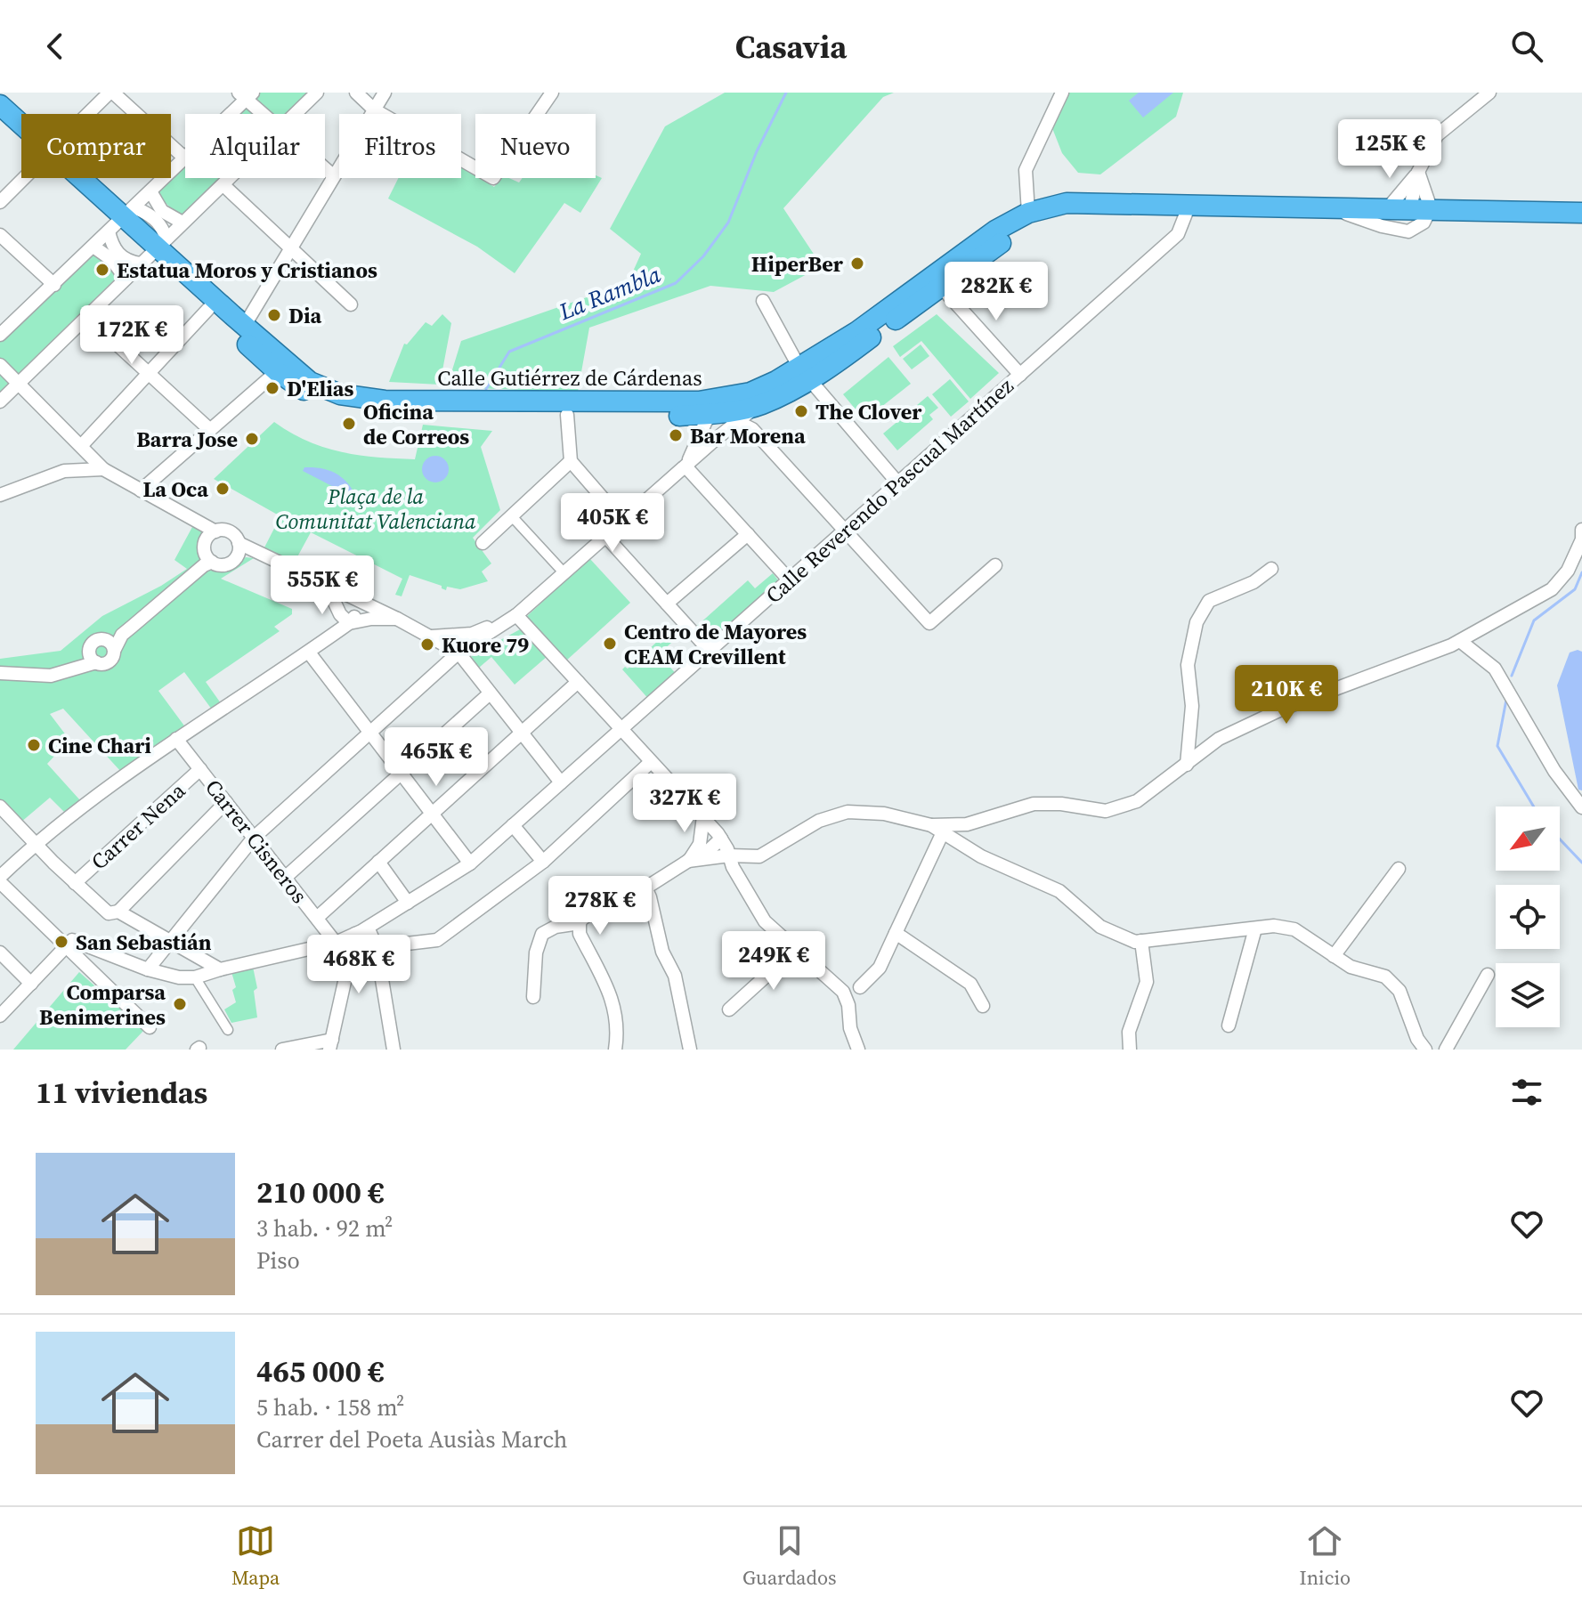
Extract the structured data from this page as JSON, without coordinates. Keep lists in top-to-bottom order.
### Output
{
  "streets": {
    "highway": ["Calle Gutiérrez de Cárdenas"],
    "street": ["Calle Reverendo Pascual Martínez", "Carrer Nena", "Carrer Cisneros"]
  },
  "crossings": [
    ["Calle Reverendo Pascual Martínez", "Carrer Cisneros"],
    ["Carrer Nena", "Carrer Cisneros"]
  ],
  "water": ["La Rambla"],
  "parks": ["Plaça de la Comunitat Valenciana"],
  "places": [
    "HiperBer",
    "Estatua Moros y Cristianos",
    "Dia",
    "D'Elias",
    "The Clover",
    "Oficina de Correos",
    "Bar Morena",
    "Barra Jose",
    "La Oca",
    "Centro de Mayores CEAM Crevillent",
    "Kuore 79",
    "Cine Chari",
    "San Sebastián",
    "Comparsa Benimerines"
  ],
  "north": "bottom left",
  "page": {
    "header": "Casavia",
    "chip": [
      "Comprar",
      "Alquilar",
      "Filtros",
      "Nuevo"
    ],
    "price": [
      "125K €",
      "282K €",
      "172K €",
      "405K €",
      "555K €",
      "210K €",
      "465K €",
      "327K €",
      "278K €",
      "249K €",
      "468K €"
    ],
    "heading": "11 viviendas",
    "list": [
      {
        "name": "210 000 €",
        "note": "3 hab. · 92 m² · Piso"
      },
      {
        "name": "465 000 €",
        "note": "5 hab. · 158 m² · Carrer del Poeta Ausiàs March"
      }
    ],
    "tabs": ["Mapa", "Guardados", "Inicio"]
  }
}
